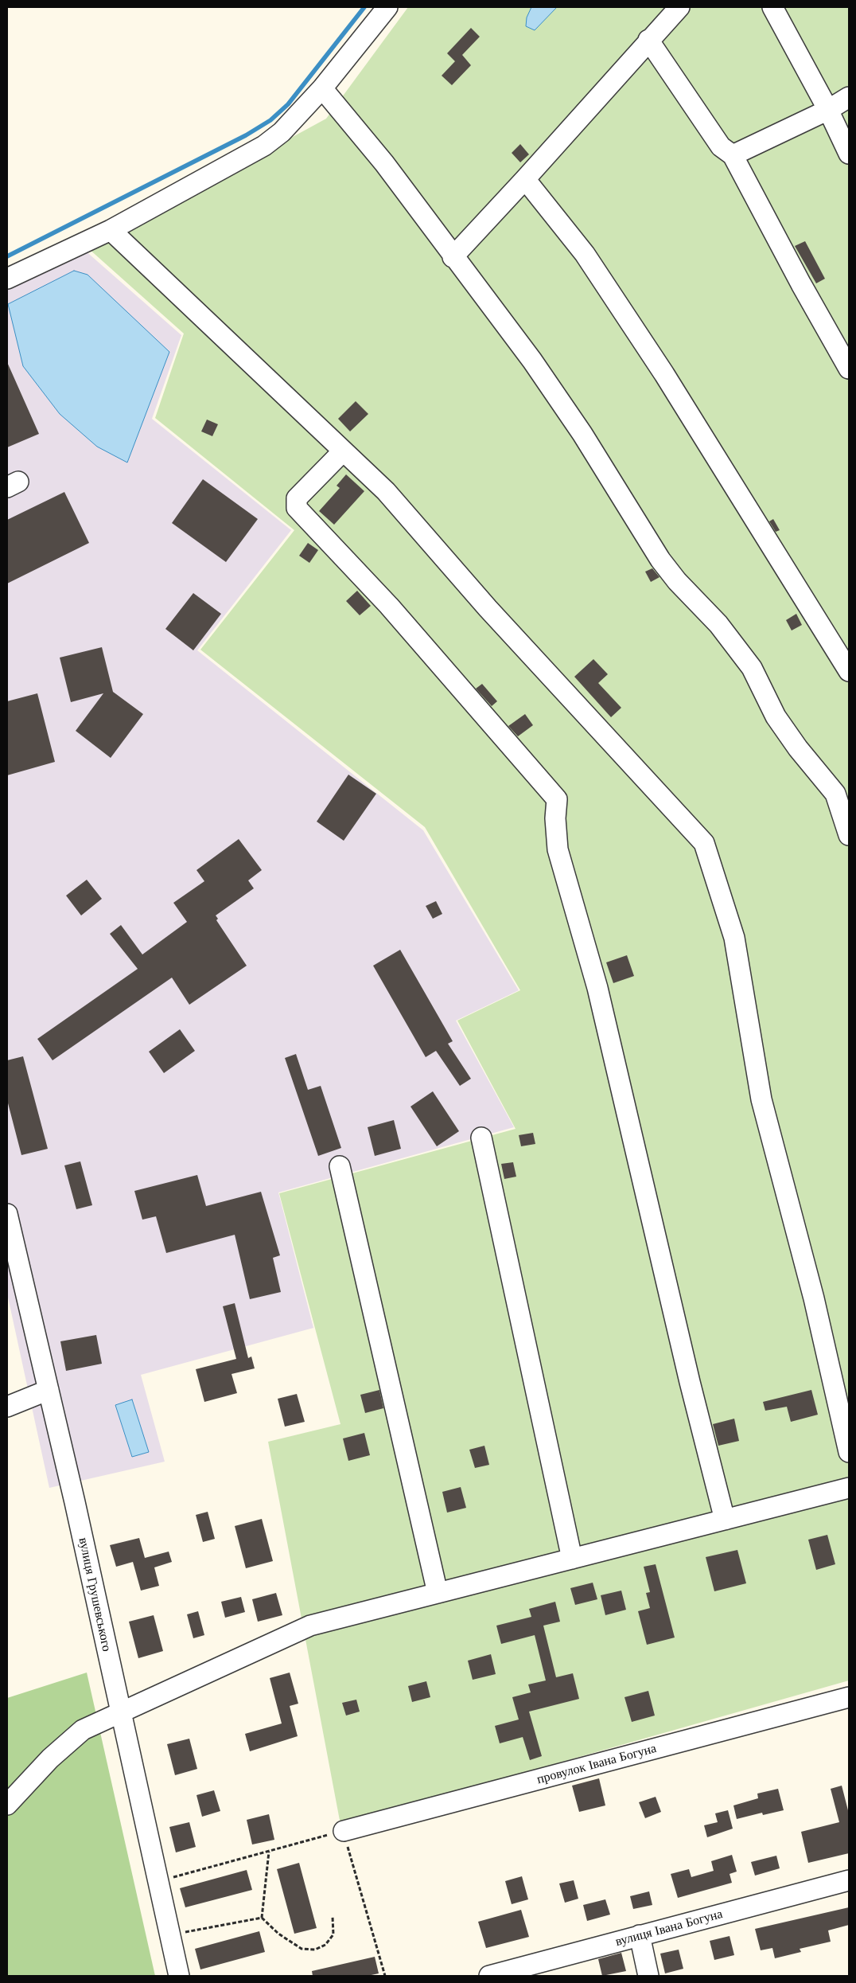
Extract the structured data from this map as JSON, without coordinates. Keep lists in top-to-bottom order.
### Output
{
  "streets": {
    "street": ["вулиця Грушевського", "провулок Івана Богуна", "вулиця Івана Богуна"]
  }
}
